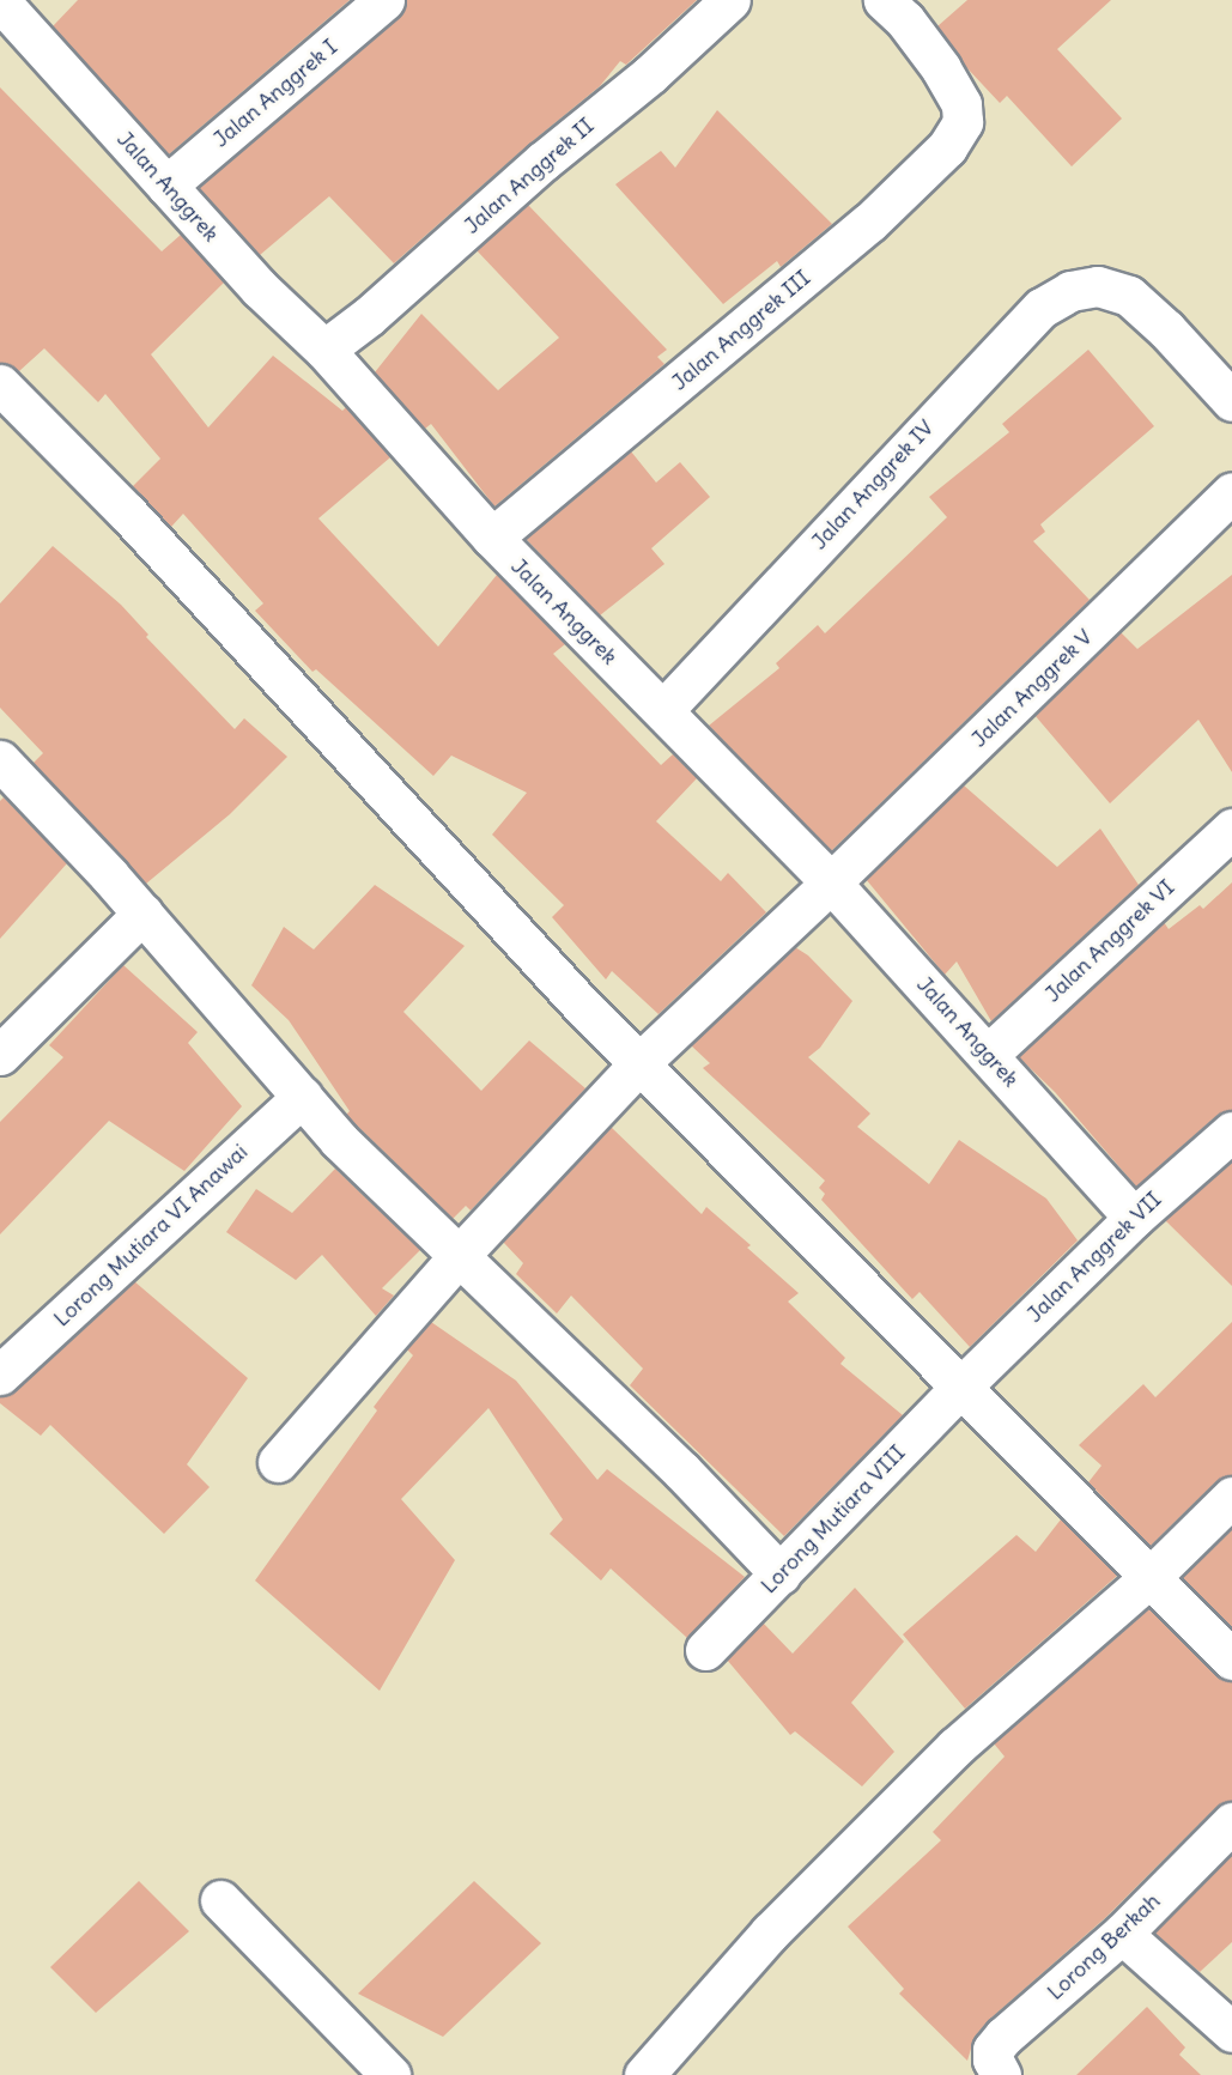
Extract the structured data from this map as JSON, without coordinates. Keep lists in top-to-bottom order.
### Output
{
  "streets": {
    "street": [
      "Jalan Anggrek I",
      "Jalan Anggrek II",
      "Jalan Anggrek",
      "Jalan Anggrek III",
      "Jalan Anggrek IV",
      "Jalan Anggrek V",
      "Jalan Anggrek VI",
      "Lorong Mutiara VI Anawai",
      "Jalan Anggrek VII",
      "Lorong Mutiara VIII",
      "Lorong Berkah"
    ]
  },
  "crossings": [
    ["Jalan Anggrek I", "Jalan Anggrek"],
    ["Jalan Anggrek II", "Jalan Anggrek"],
    ["Jalan Anggrek", "Jalan Anggrek III"],
    ["Jalan Anggrek", "Jalan Anggrek IV"],
    ["Jalan Anggrek", "Jalan Anggrek V"],
    ["Jalan Anggrek", "Jalan Anggrek VI"],
    ["Jalan Anggrek", "Jalan Anggrek VII"],
    ["Jalan Anggrek VII", "Lorong Mutiara VIII"]
  ]
}
